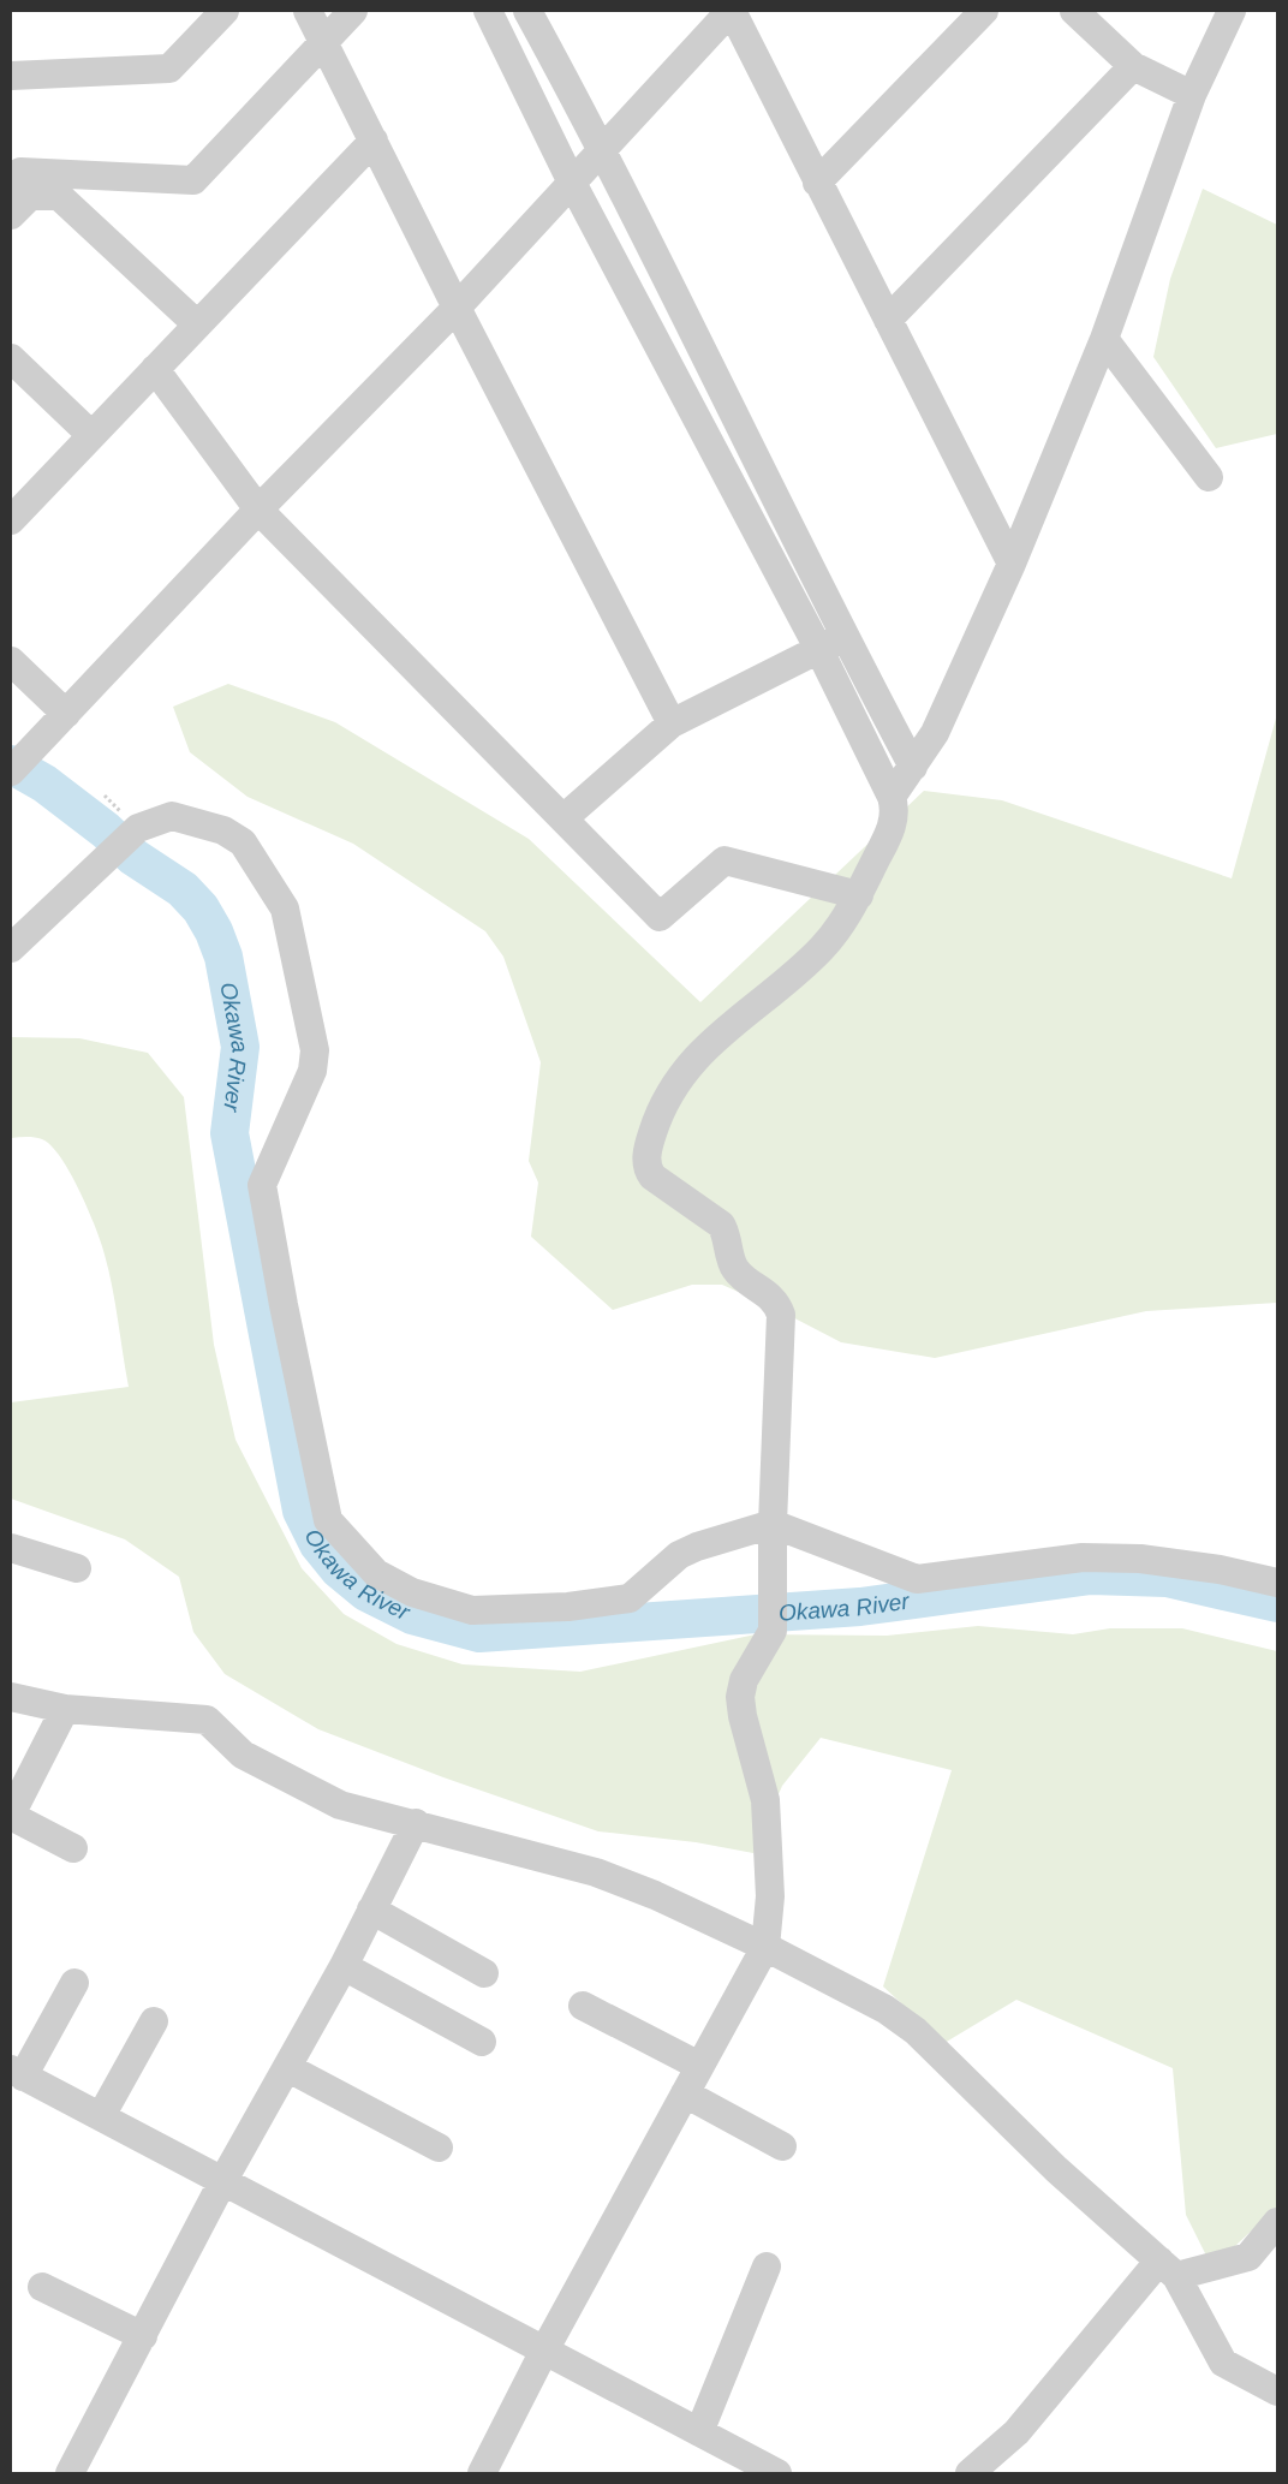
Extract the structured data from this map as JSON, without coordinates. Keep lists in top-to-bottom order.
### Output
{
  "water": ["Okawa River"]
}
